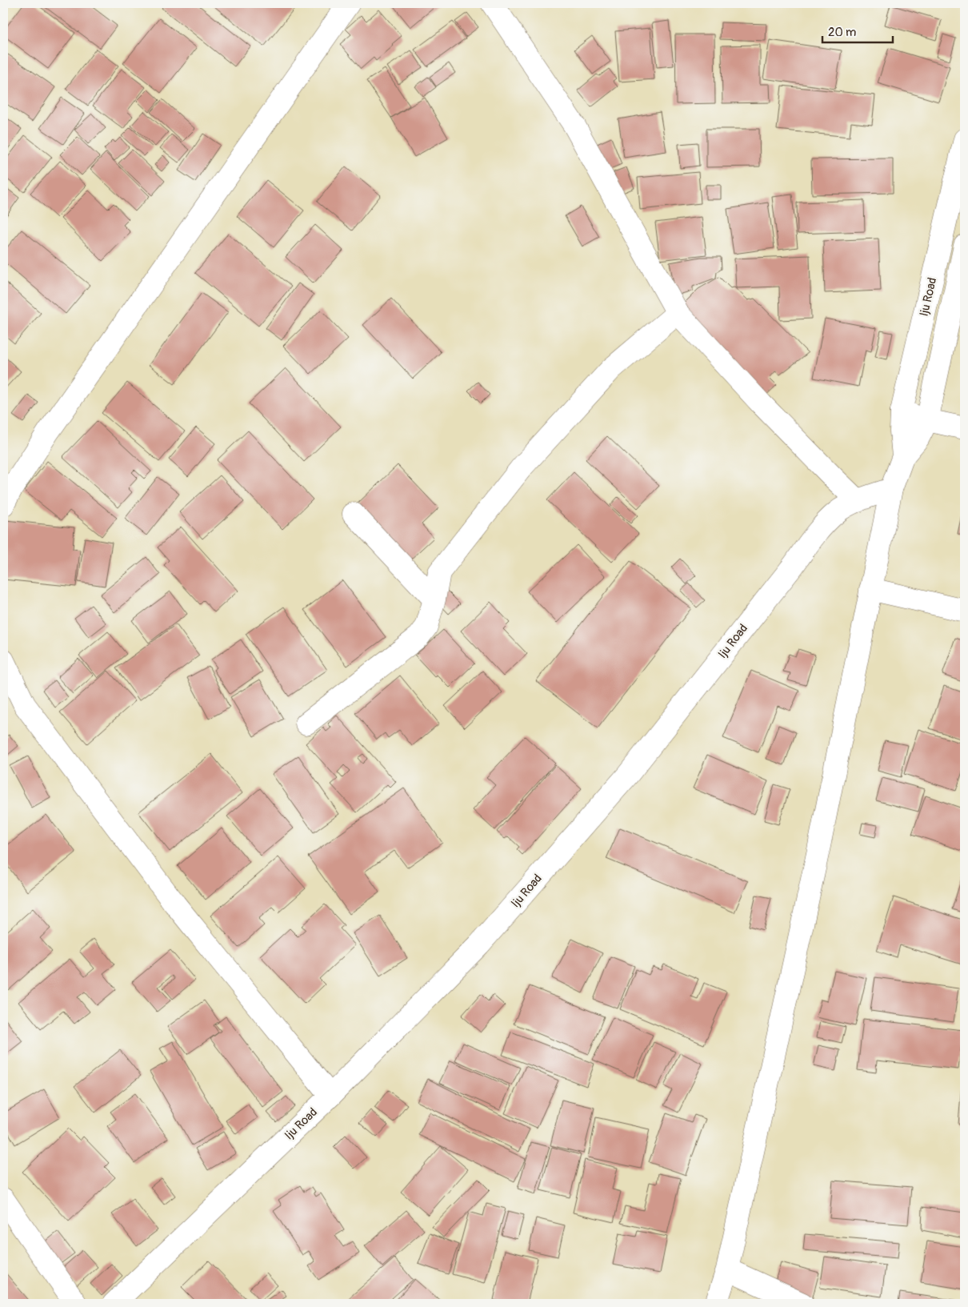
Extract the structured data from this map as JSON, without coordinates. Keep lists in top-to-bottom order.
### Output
{
  "streets": {
    "street": ["Iju Road"]
  },
  "scale_bar": "20 m"
}
